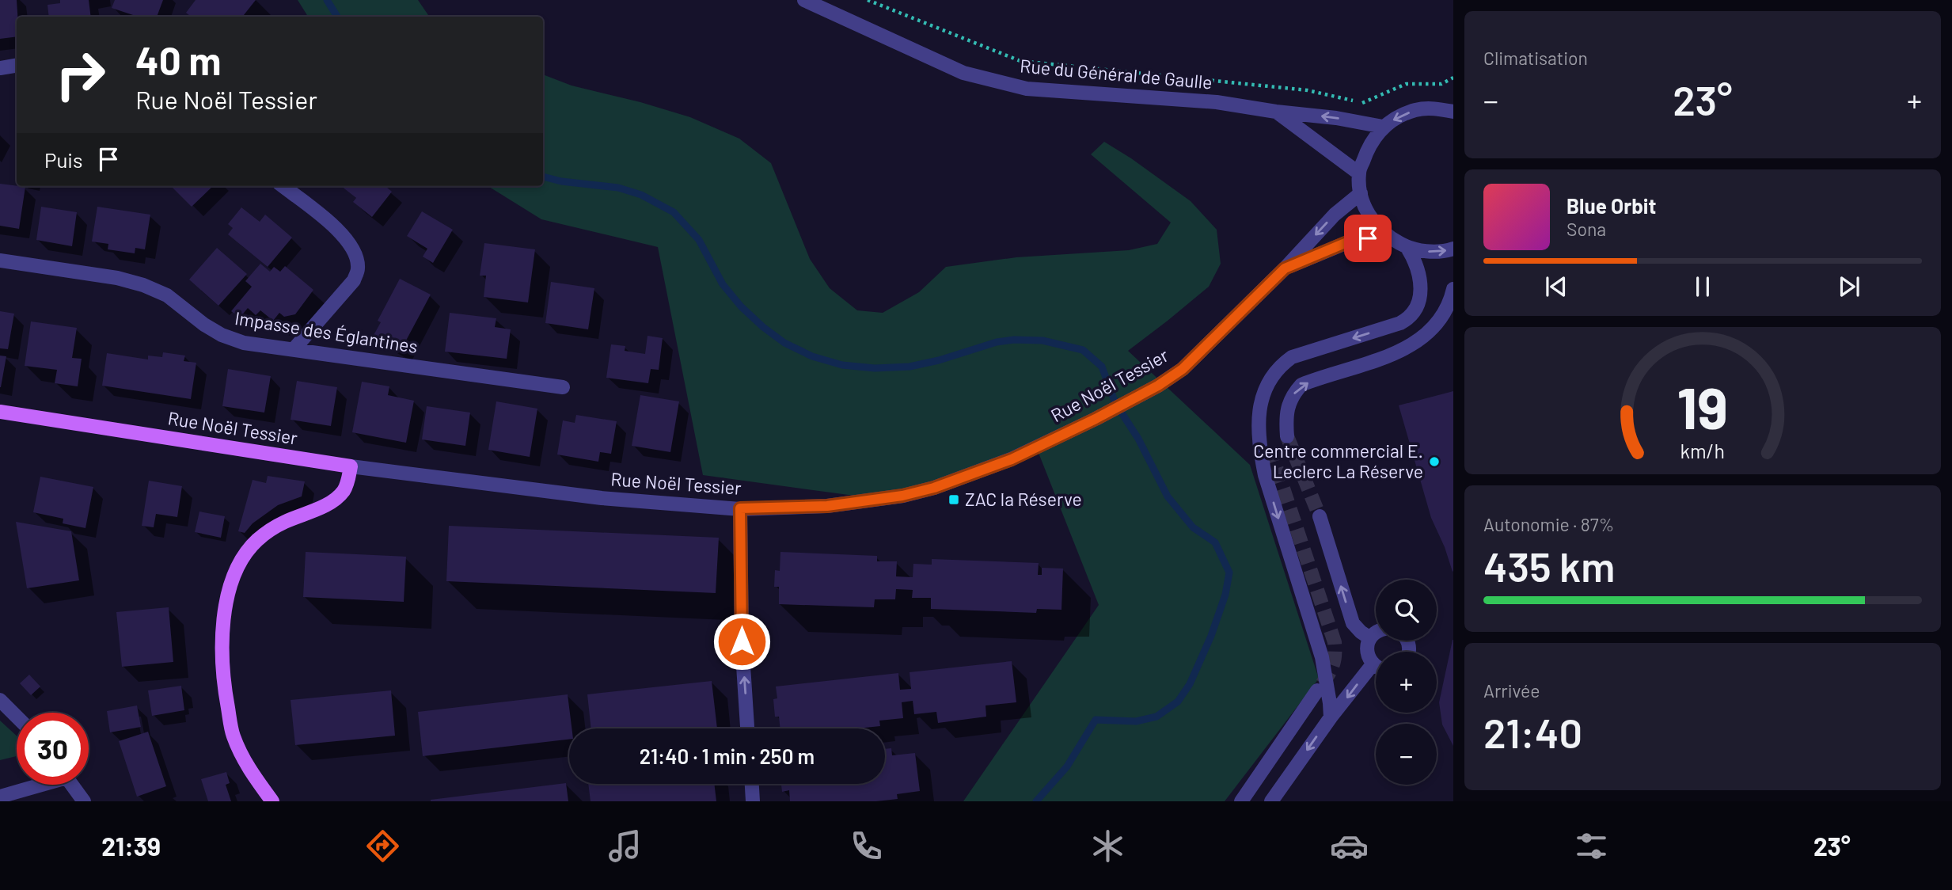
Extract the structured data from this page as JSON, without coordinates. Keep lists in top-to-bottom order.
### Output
{
  "streets": {
    "main road": ["Rue Noël Tessier"],
    "street": ["Rue du Général de Gaulle", "Impasse des Églantines"]
  },
  "places": {
    "other": ["Centre commercial E. Leclerc La Réserve"],
    "transit": ["ZAC la Réserve"]
  },
  "page": {
    "tile": [
      "Climatisation",
      ["Autonomie · 87%", "435 km"],
      ["Arrivée", "21:40"]
    ],
    "turn": ["40 m", "Rue Noël Tessier"],
    "heat": ["−", "23°", "+"],
    "then": "Puis",
    "song": ["Blue Orbit", "Sona"],
    "map_buttons": ["+", "−"],
    "limit": "30",
    "trip": "21:40 · 1 min · 250 m",
    "tabs": ["21:39", "23°"],
    "gauge": ["19", "km/h"]
  }
}
